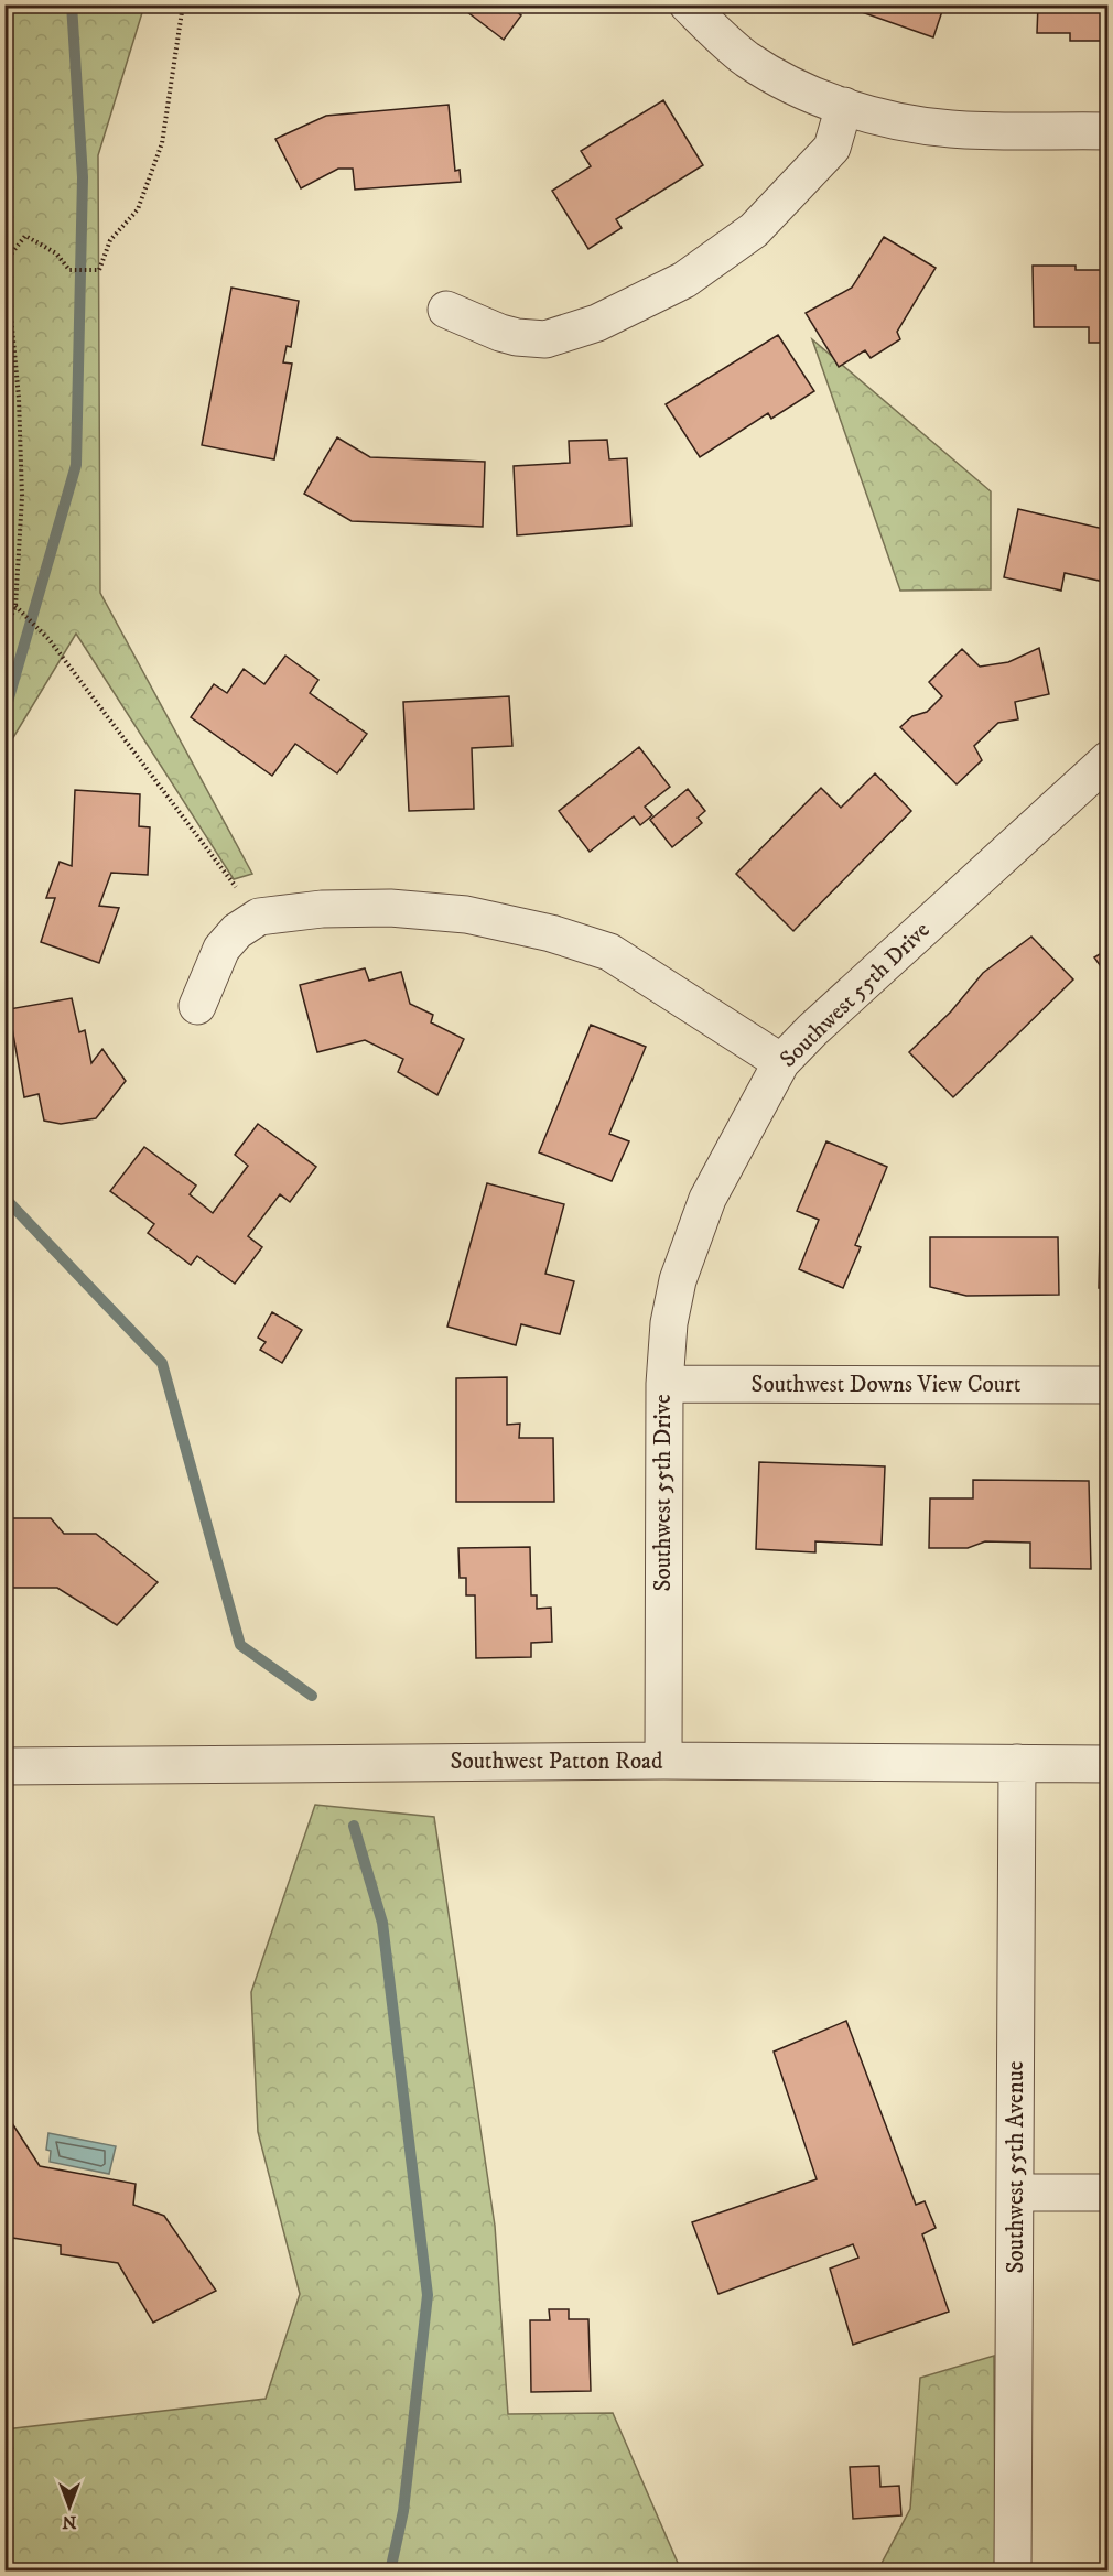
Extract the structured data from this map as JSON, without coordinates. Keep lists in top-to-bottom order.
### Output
{
  "streets": {
    "street": [
      "Southwest 55th Drive",
      "Southwest Downs View Court",
      "Southwest Patton Road",
      "Southwest 55th Avenue"
    ]
  },
  "crossings": [
    ["Southwest 55th Drive", "Southwest Downs View Court"],
    ["Southwest 55th Drive", "Southwest Patton Road"],
    ["Southwest Patton Road", "Southwest 55th Avenue"]
  ],
  "north": "bottom"
}
